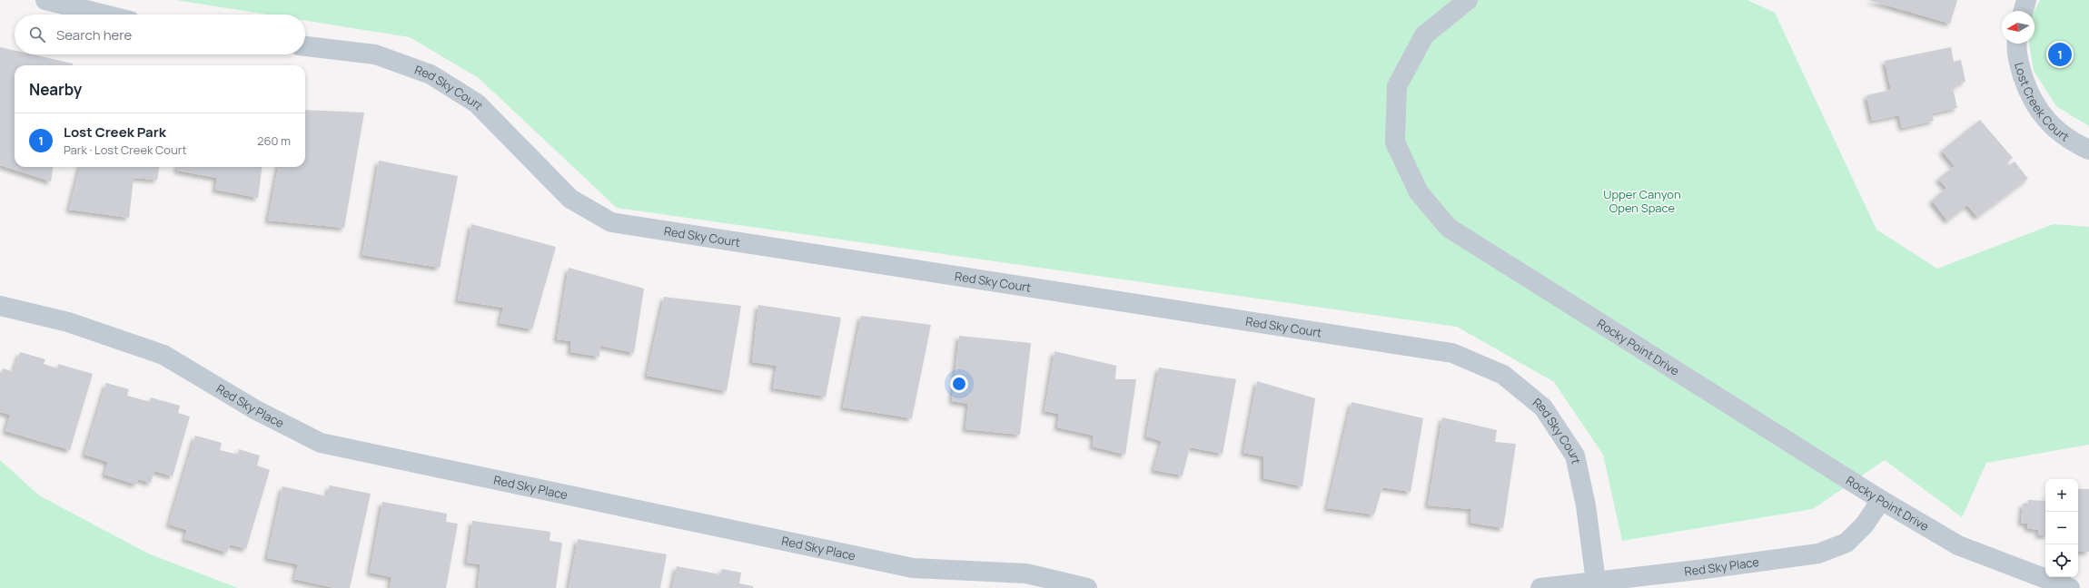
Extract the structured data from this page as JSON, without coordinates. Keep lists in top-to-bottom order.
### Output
{
  "streets": {
    "street": [
      "Red Sky Court",
      "Lost Creek Court",
      "Rocky Point Drive",
      "Red Sky Place"
    ]
  },
  "crossings": [
    ["Red Sky Court", "Red Sky Place"],
    ["Rocky Point Drive", "Red Sky Place"]
  ],
  "parks": ["Upper Canyon Open Space"],
  "north": "left",
  "page": {
    "search": "Search here",
    "pins": "1",
    "heading": "Nearby",
    "list": [
      {
        "mark": "1",
        "name": "Lost Creek Park",
        "note": "Park · Lost Creek Court",
        "value": "260 m"
      }
    ],
    "map_buttons": ["+", "−"]
  }
}
